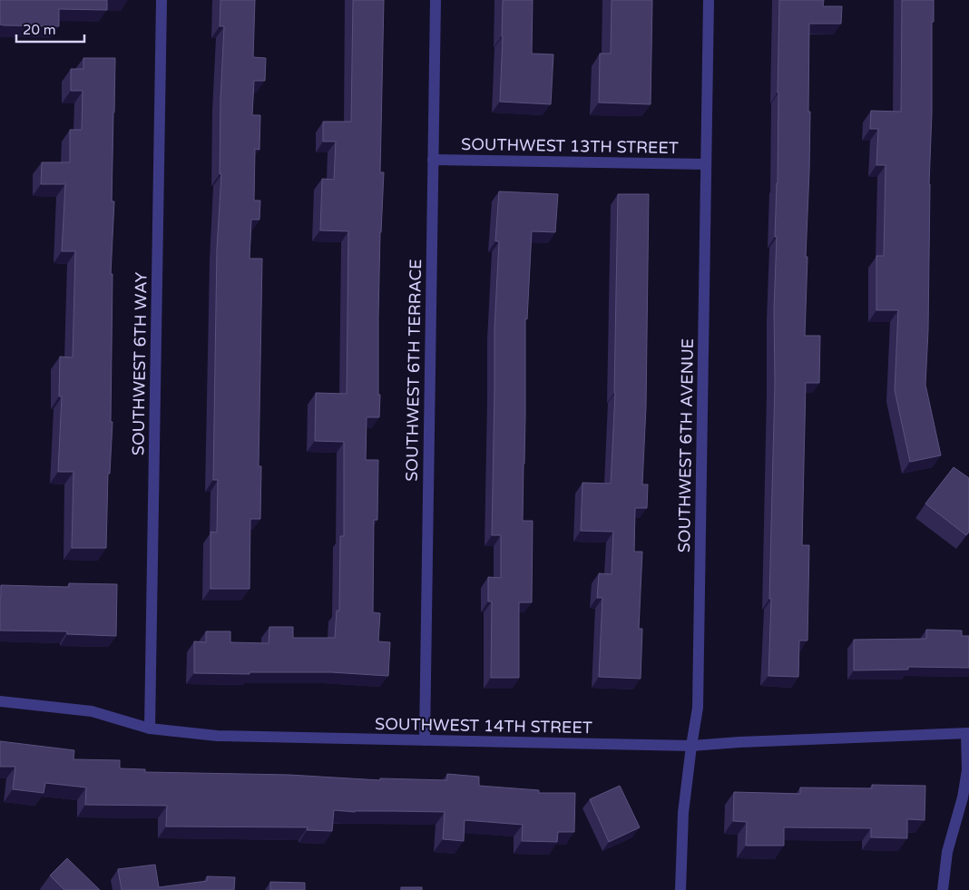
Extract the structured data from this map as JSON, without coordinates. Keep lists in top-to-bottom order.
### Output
{
  "streets": {
    "street": [
      "SOUTHWEST 13TH STREET",
      "SOUTHWEST 6TH WAY",
      "SOUTHWEST 6TH TERRACE",
      "SOUTHWEST 6TH AVENUE",
      "SOUTHWEST 14TH STREET"
    ]
  },
  "crossings": [
    ["SOUTHWEST 13TH STREET", "SOUTHWEST 6TH TERRACE"],
    ["SOUTHWEST 13TH STREET", "SOUTHWEST 6TH AVENUE"],
    ["SOUTHWEST 6TH WAY", "SOUTHWEST 14TH STREET"],
    ["SOUTHWEST 6TH TERRACE", "SOUTHWEST 14TH STREET"],
    ["SOUTHWEST 6TH AVENUE", "SOUTHWEST 14TH STREET"]
  ],
  "scale_bar": "20 m"
}
